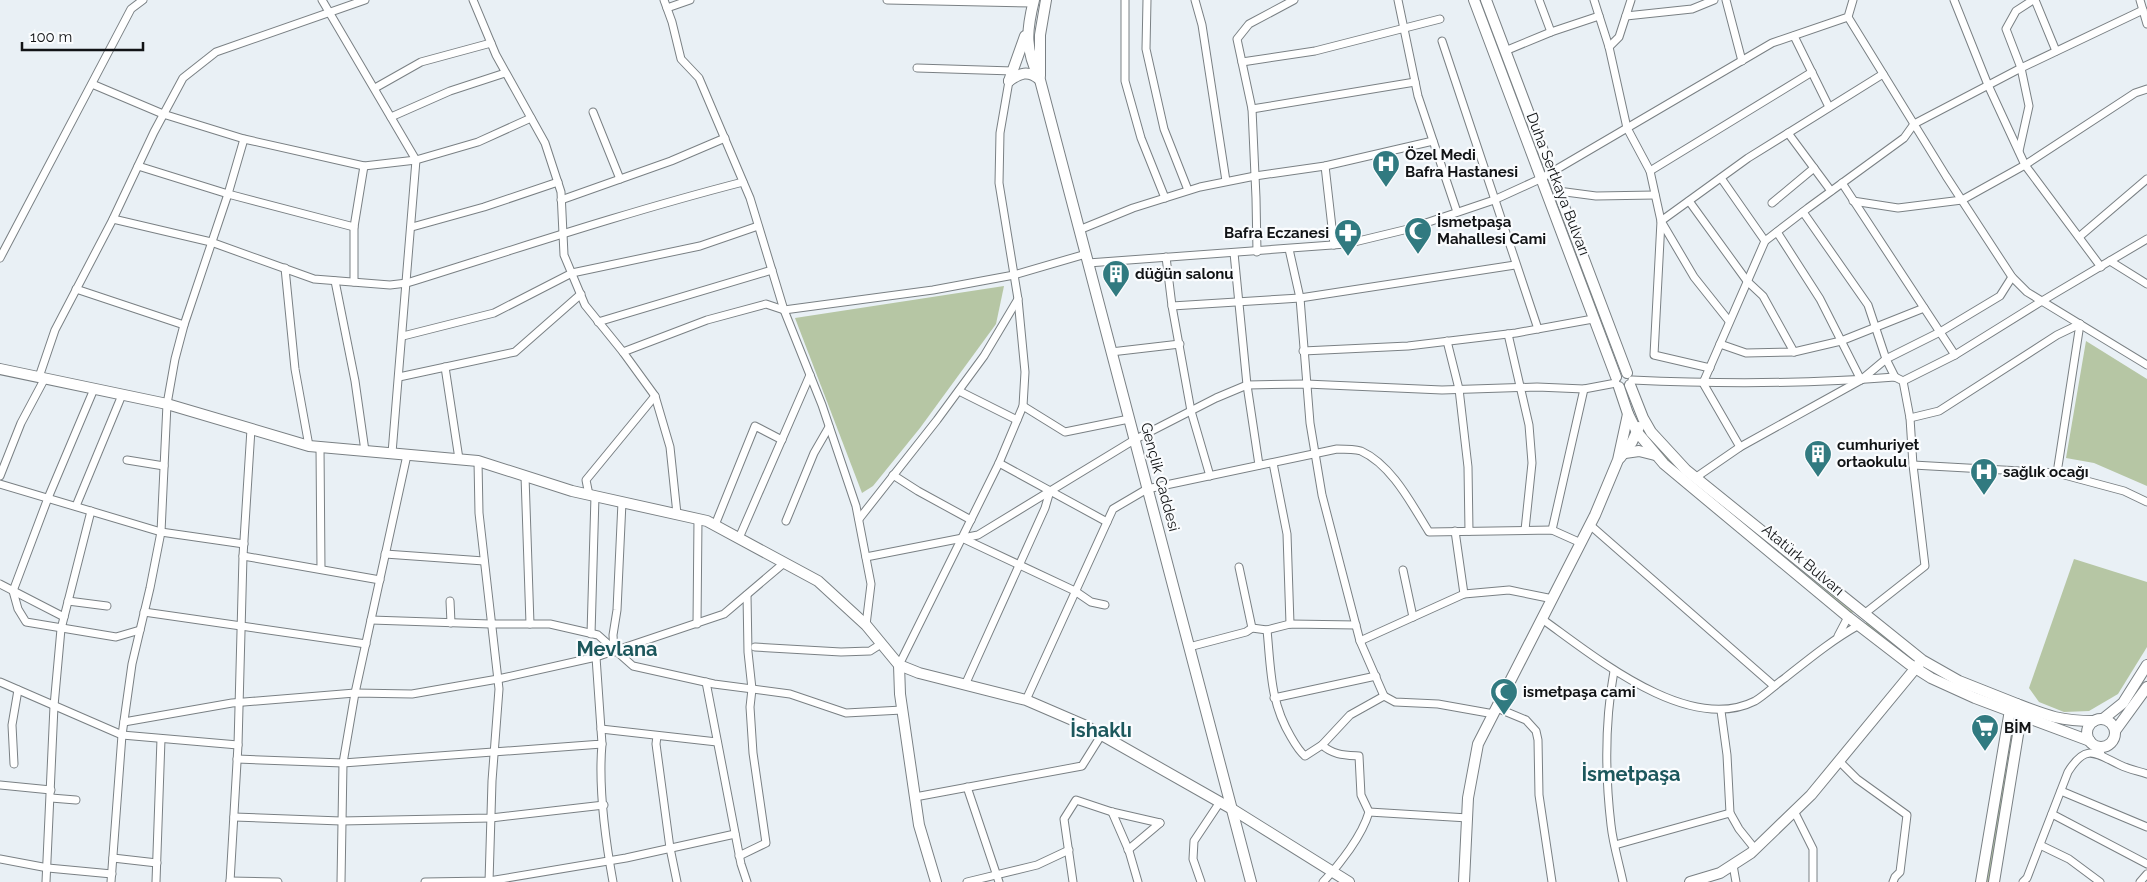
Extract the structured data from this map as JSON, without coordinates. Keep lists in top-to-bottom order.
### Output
{
  "streets": {
    "main road": ["Duha Sertkaya Bulvarı", "Gençlik Caddesi", "Atatürk Bulvarı"]
  },
  "crossings": [
    ["Duha Sertkaya Bulvarı", "Atatürk Bulvarı"]
  ],
  "districts": ["Mevlana", "İshaklı", "İsmetpaşa"],
  "places": {
    "hospital": ["Özel Medi Bafra Hastanesi", "sağlık ocağı"],
    "mosque": ["İsmetpaşa Mahallesi Cami", "ismetpaşa cami"],
    "pharmacy": ["Bafra Eczanesi"],
    "building": ["düğün salonu", "cumhuriyet ortaokulu"],
    "supermarket": ["BİM"]
  },
  "scale_bar": "100 m"
}
